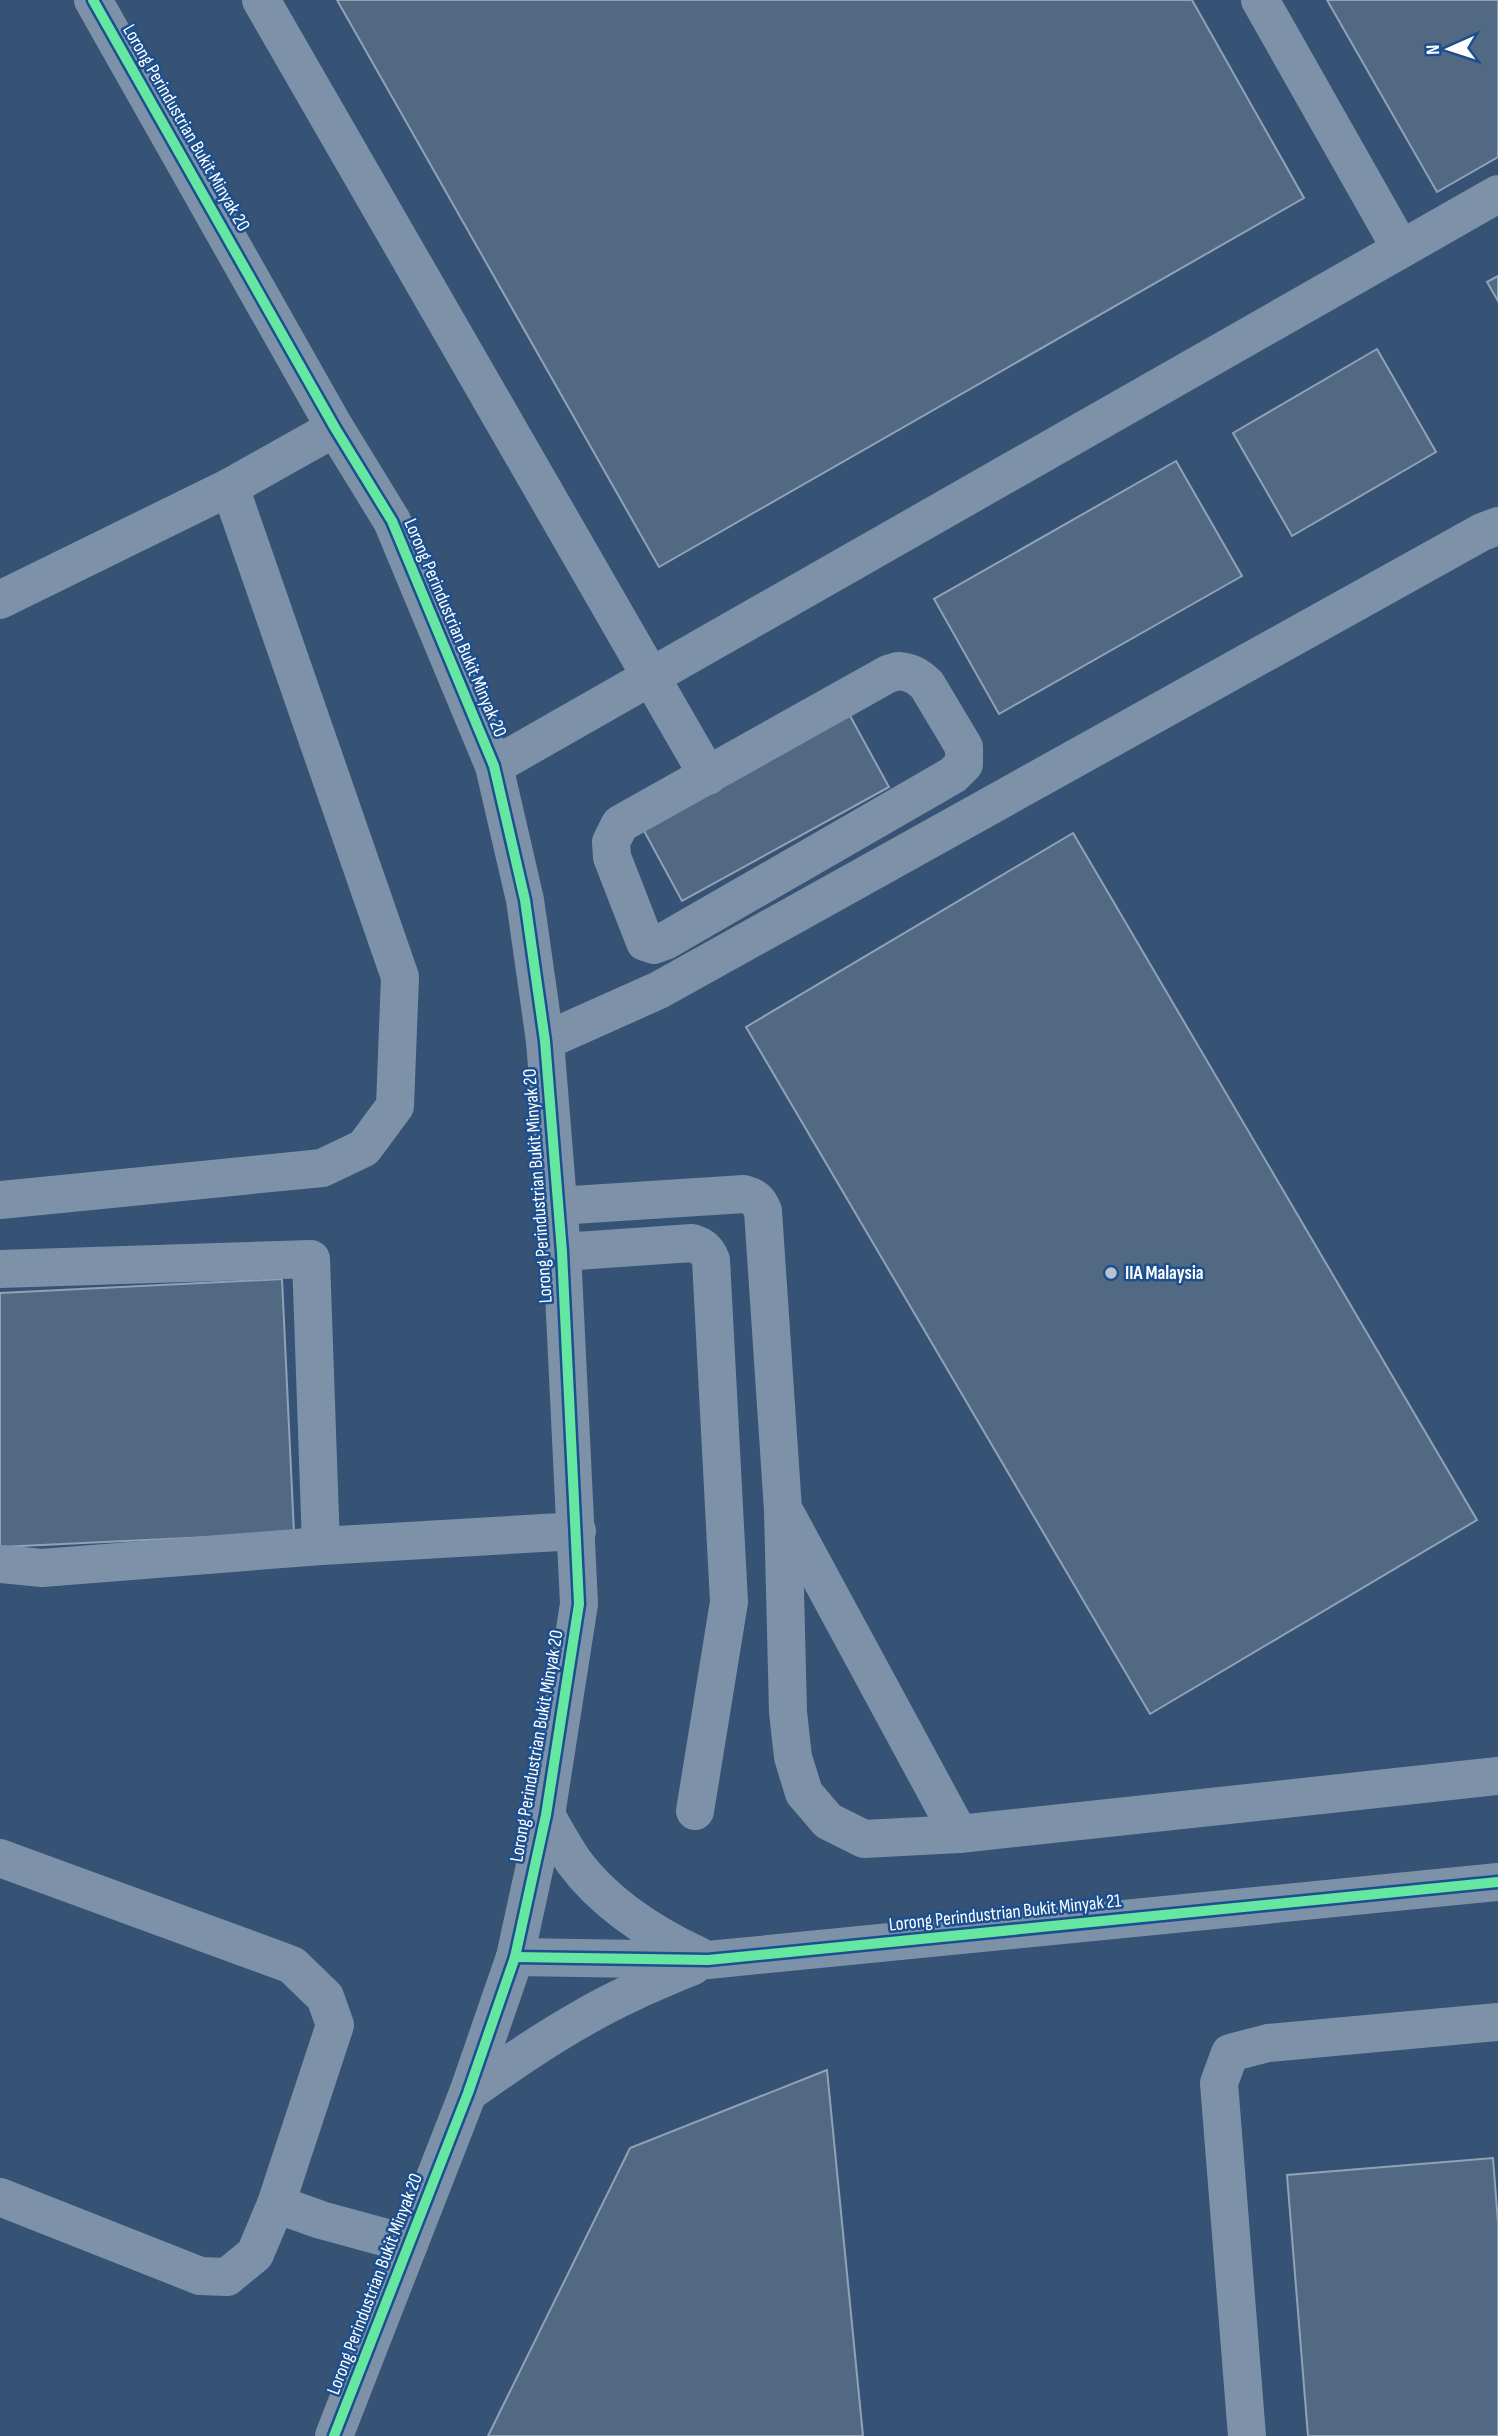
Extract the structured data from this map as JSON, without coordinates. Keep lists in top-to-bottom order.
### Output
{
  "streets": {
    "street": ["Lorong Perindustrian Bukit Minyak 20", "Lorong Perindustrian Bukit Minyak 21"]
  },
  "crossings": [
    ["Lorong Perindustrian Bukit Minyak 20", "Lorong Perindustrian Bukit Minyak 21"]
  ],
  "places": ["IIA Malaysia"],
  "north": "left"
}
